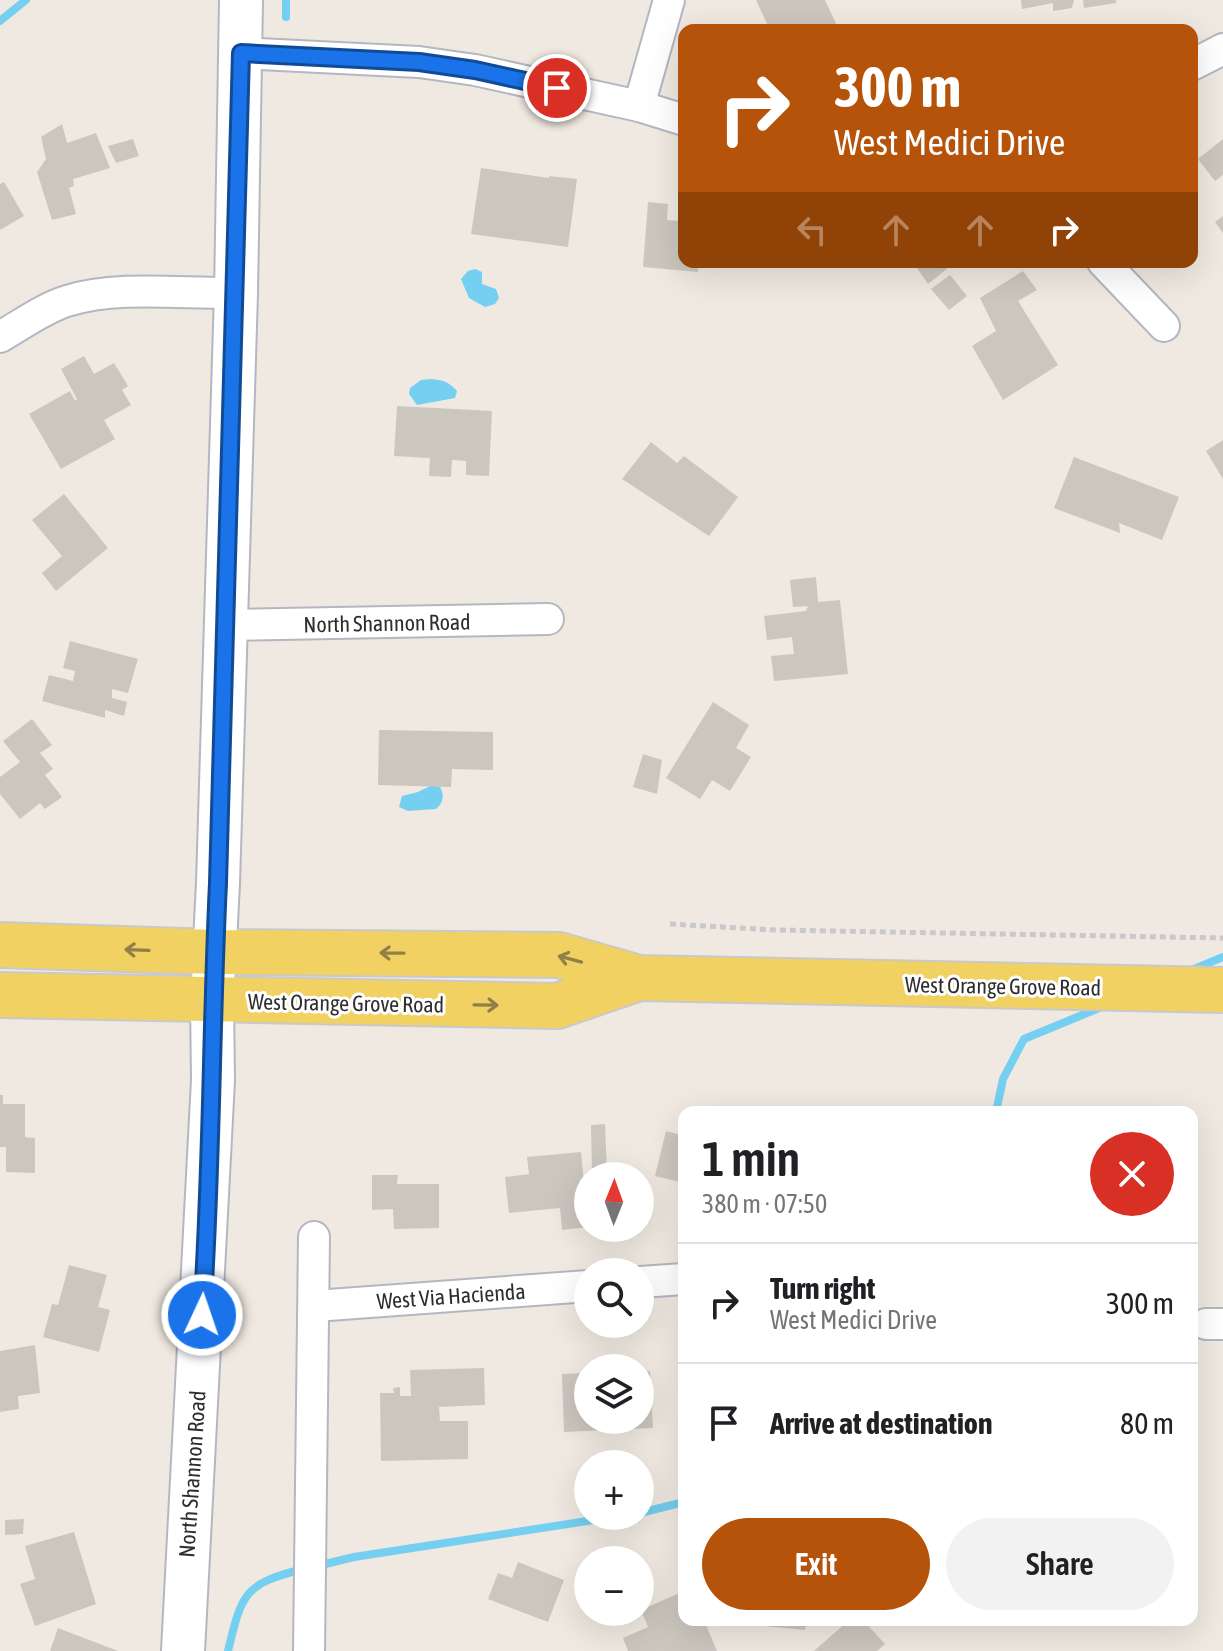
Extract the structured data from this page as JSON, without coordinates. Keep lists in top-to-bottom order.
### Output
{
  "streets": {
    "main road": ["West Orange Grove Road"],
    "street": ["North Shannon Road", "West Via Hacienda"]
  },
  "crossings": [
    ["North Shannon Road", "West Orange Grove Road"]
  ],
  "north": "top",
  "page": {
    "turn": ["300 m", "West Medici Drive"],
    "heading": ["1 min", "380 m · 07:50"],
    "map_buttons": ["+", "−"],
    "list": [
      {
        "name": "Turn right",
        "note": "West Medici Drive",
        "value": "300 m"
      },
      {
        "name": "Arrive at destination",
        "value": "80 m"
      }
    ],
    "buttons": ["Exit", "Share"]
  }
}
